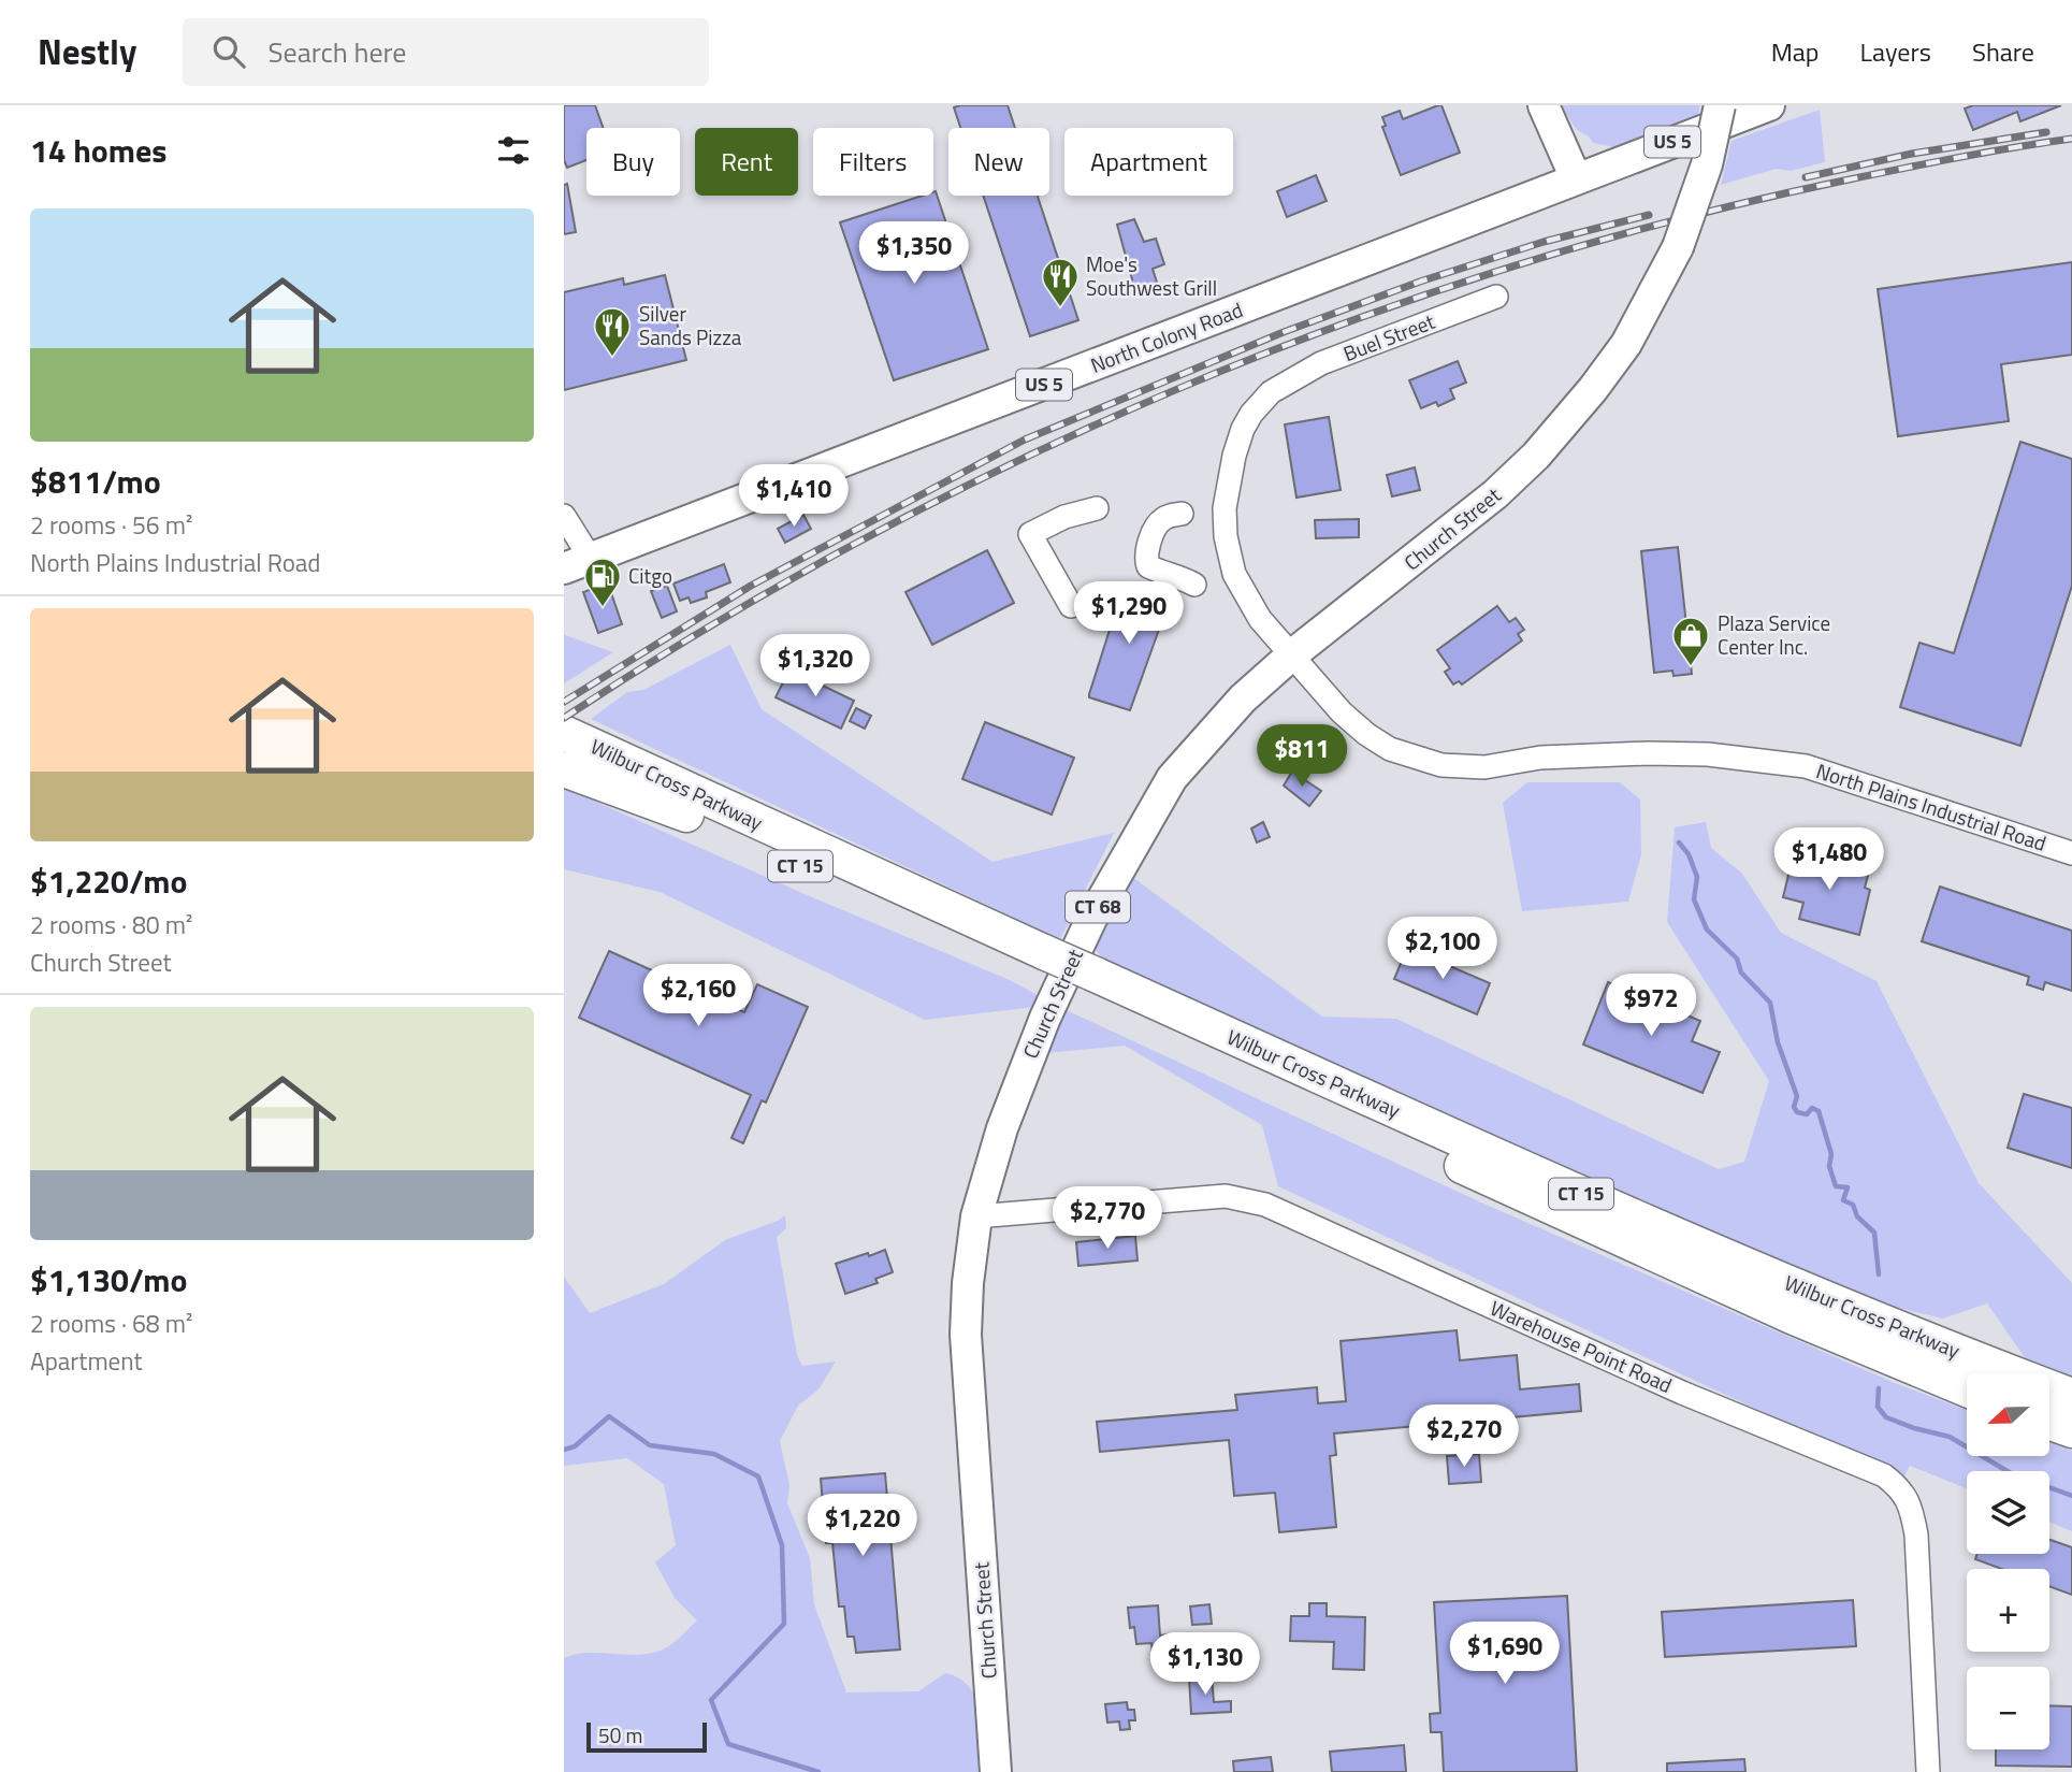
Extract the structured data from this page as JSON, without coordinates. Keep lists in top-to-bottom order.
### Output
{
  "streets": {
    "highway": ["Wilbur Cross Parkway", "CT 15"],
    "main road": [
      "US 5",
      "North Colony Road",
      "Church Street",
      "CT 68"
    ],
    "street": ["Buel Street", "North Plains Industrial Road", "Warehouse Point Road"]
  },
  "crossings": [
    ["Buel Street", "Church Street"],
    ["Buel Street", "North Plains Industrial Road"],
    ["Church Street", "North Plains Industrial Road"],
    ["Church Street", "Warehouse Point Road"]
  ],
  "places": {
    "restaurant": ["Moe's Southwest Grill", "Silver Sands Pizza"],
    "fuel station": ["Citgo"],
    "shop": ["Plaza Service Center Inc."]
  },
  "scale_bar": "50 m",
  "north": "left",
  "page": {
    "header": "Nestly",
    "search": "Search here",
    "nav": ["Map", "Layers", "Share"],
    "heading": "14 homes",
    "chip": [
      "Buy",
      "Rent",
      "Filters",
      "New",
      "Apartment"
    ],
    "list": [
      {
        "name": "$811/mo",
        "note": "2 rooms · 56 m² · North Plains Industrial Road"
      },
      {
        "name": "$1,220/mo",
        "note": "2 rooms · 80 m² · Church Street"
      },
      {
        "name": "$1,130/mo",
        "note": "2 rooms · 68 m² · Apartment"
      }
    ],
    "price": [
      "$1,350",
      "$1,410",
      "$1,290",
      "$1,320",
      "$811",
      "$1,480",
      "$2,100",
      "$2,160",
      "$972",
      "$2,770",
      "$2,270",
      "$1,220",
      "$1,690",
      "$1,130"
    ],
    "map_buttons": ["+", "−"],
    "scale": "50 m"
  }
}
